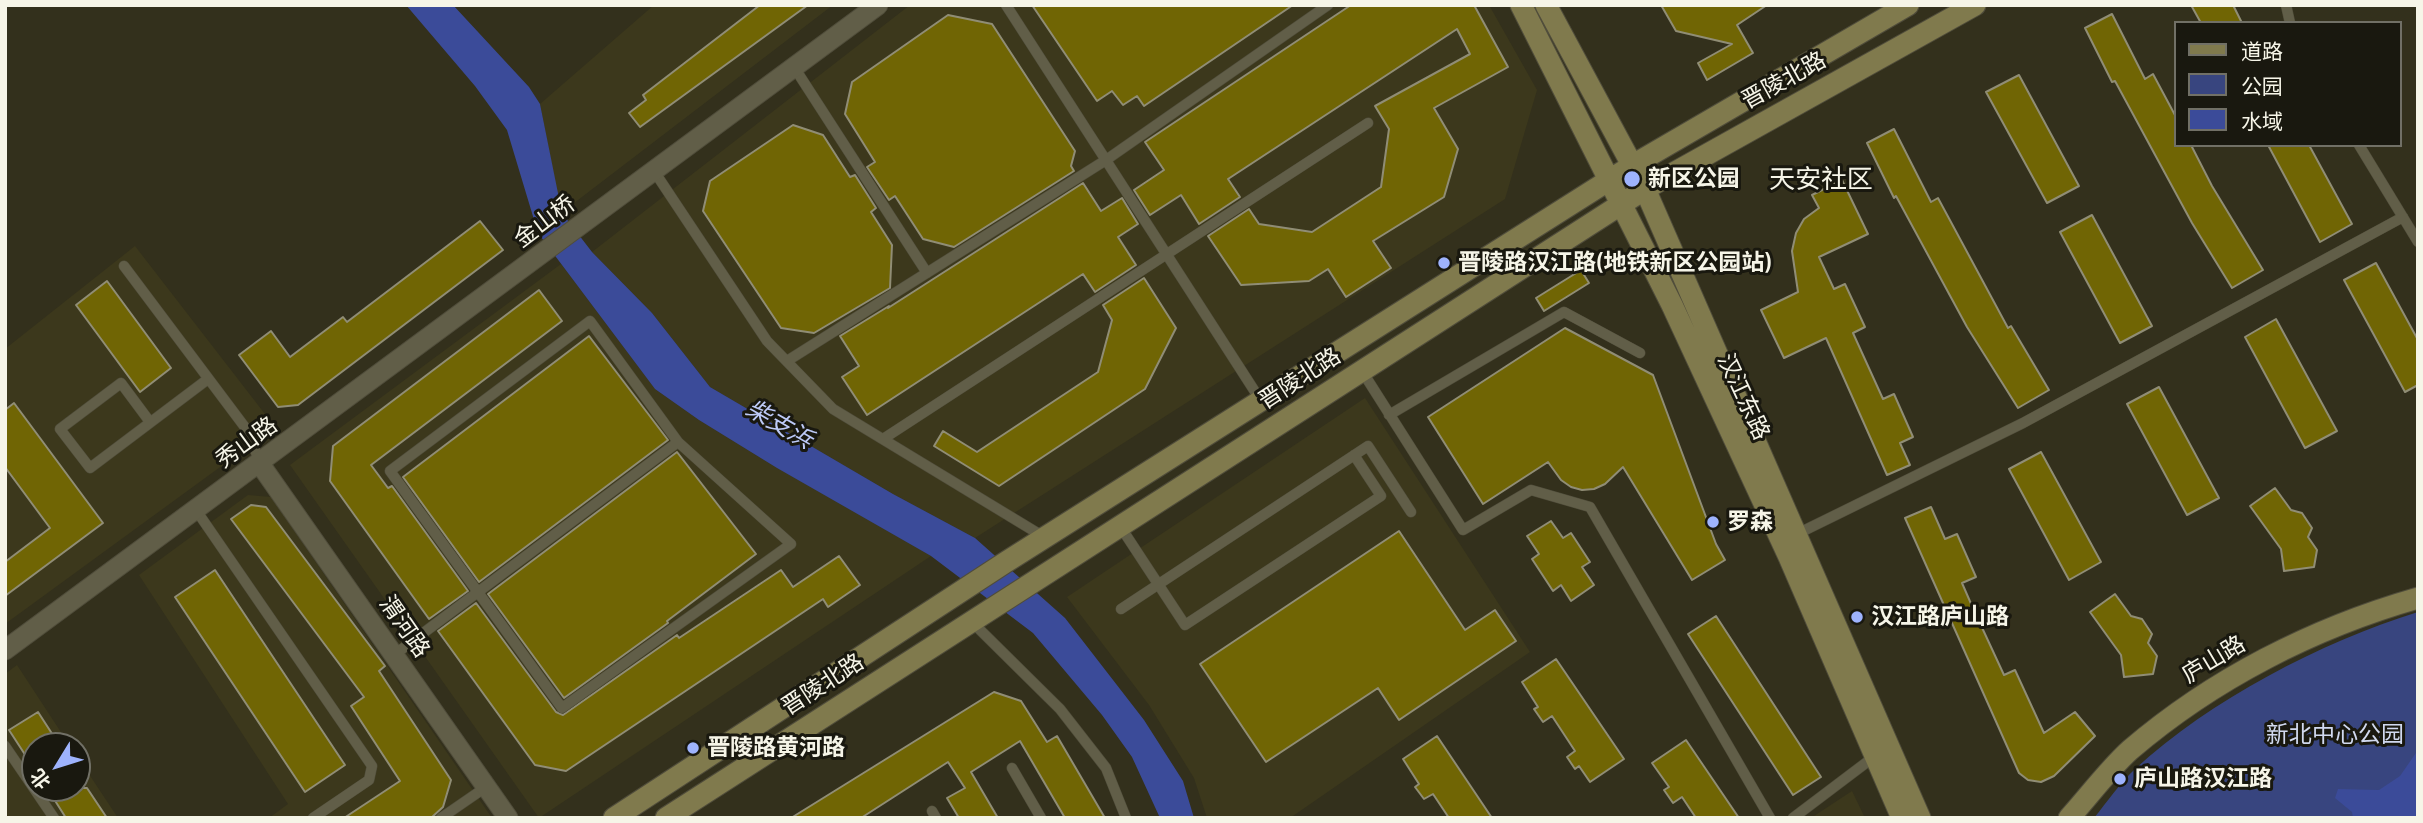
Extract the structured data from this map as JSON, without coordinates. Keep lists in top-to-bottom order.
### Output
{
  "streets": {
    "main road": ["晋陵北路", "汉江东路", "庐山路"],
    "street": ["金山桥", "秀山路", "渭河路"]
  },
  "crossings": [
    ["晋陵北路", "汉江东路"],
    ["金山桥", "秀山路"],
    ["秀山路", "渭河路"]
  ],
  "districts": ["天安社区"],
  "water": ["柴支浜"],
  "parks": ["新北中心公园"],
  "places": [
    "新区公园",
    "晋陵路汉江路(地铁新区公园站)",
    "罗森",
    "汉江路庐山路",
    "晋陵路黄河路",
    "庐山路汉江路"
  ],
  "legend": ["道路", "公园", "水域"],
  "north": "bottom left"
}
